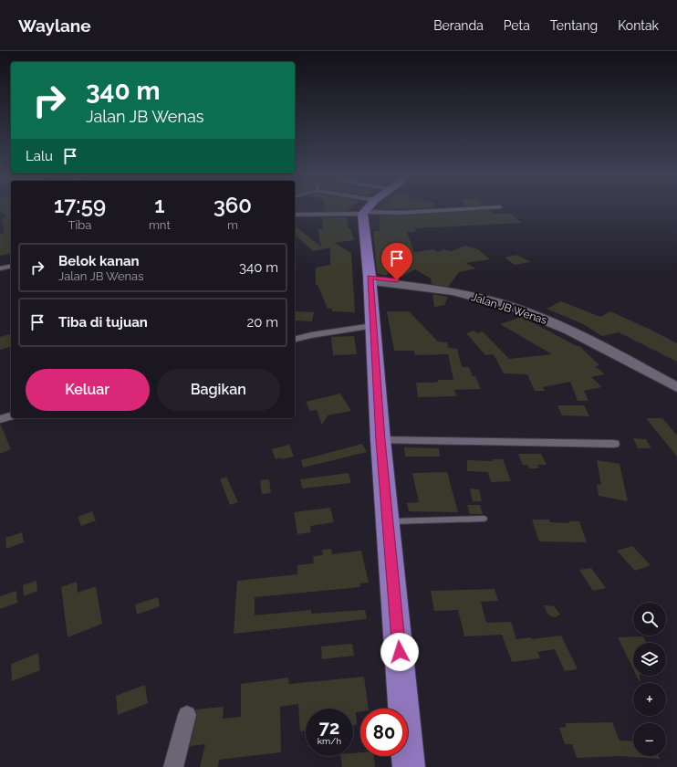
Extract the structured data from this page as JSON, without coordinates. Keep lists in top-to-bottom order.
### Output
{
  "streets": {
    "main road": ["Jalan JB Wenas"]
  },
  "page": {
    "header": "Waylane",
    "nav": [
      "Beranda",
      "Peta",
      "Tentang",
      "Kontak"
    ],
    "turn": ["340 m", "Jalan JB Wenas"],
    "then": "Lalu",
    "eta": [
      "17:59",
      "Tiba",
      "1",
      "mnt",
      "360",
      "m"
    ],
    "list": [
      {
        "name": "Belok kanan",
        "note": "Jalan JB Wenas",
        "value": "340 m"
      },
      {
        "name": "Tiba di tujuan",
        "value": "20 m"
      }
    ],
    "buttons": ["Keluar", "Bagikan"],
    "map_buttons": ["+", "−"],
    "speed": "72 km/h",
    "limit": "80"
  }
}
